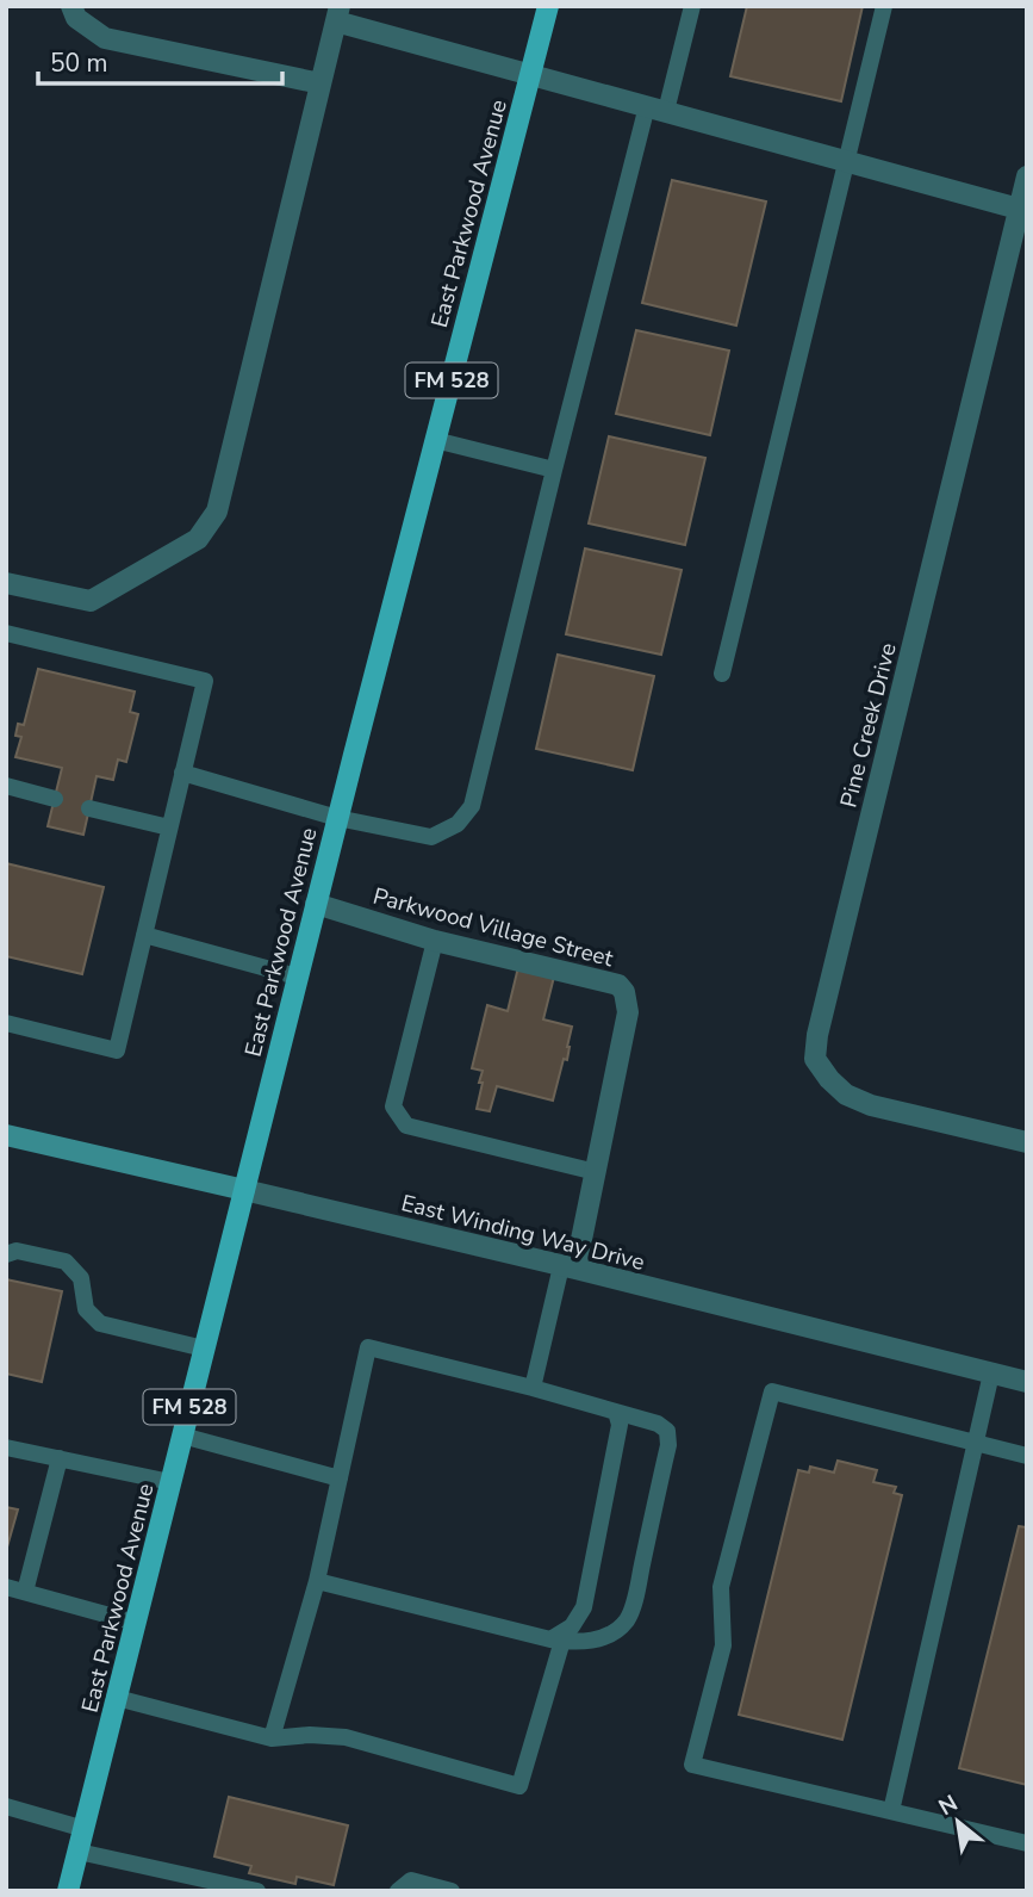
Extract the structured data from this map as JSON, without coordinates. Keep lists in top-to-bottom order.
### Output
{
  "streets": {
    "main road": ["East Parkwood Avenue", "FM 528"],
    "street": ["Pine Creek Drive", "Parkwood Village Street", "East Winding Way Drive"]
  },
  "crossings": [
    ["East Parkwood Avenue", "Parkwood Village Street"],
    ["East Parkwood Avenue", "East Winding Way Drive"],
    ["Parkwood Village Street", "East Winding Way Drive"]
  ],
  "scale_bar": "50 m",
  "north": "top left"
}
